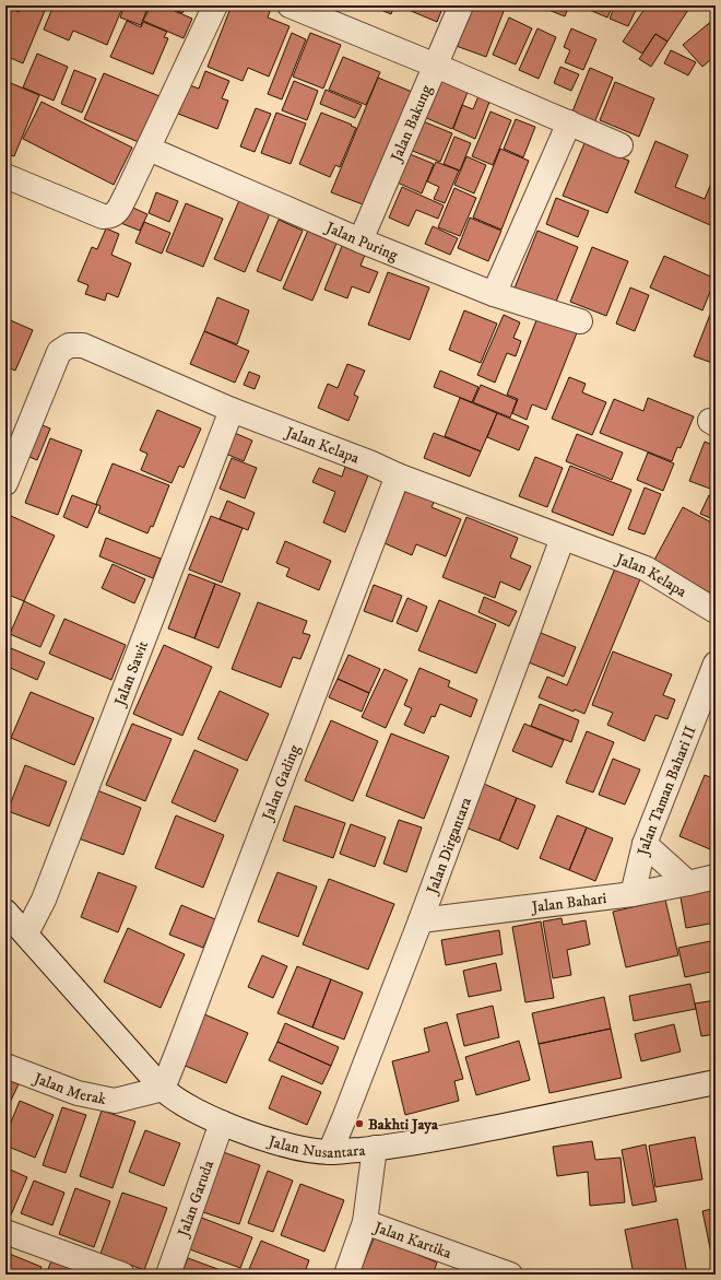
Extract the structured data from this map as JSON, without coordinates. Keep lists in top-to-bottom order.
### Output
{
  "streets": {
    "street": [
      "Jalan Bakung",
      "Jalan Puring",
      "Jalan Kelapa",
      "Jalan Sawit",
      "Jalan Gading",
      "Jalan Taman Bahari II",
      "Jalan Dirgantara",
      "Jalan Bahari",
      "Jalan Merak",
      "Jalan Nusantara",
      "Jalan Garuda",
      "Jalan Kartika"
    ]
  },
  "crossings": [
    ["Jalan Bakung", "Jalan Puring"],
    ["Jalan Kelapa", "Jalan Sawit"],
    ["Jalan Kelapa", "Jalan Gading"],
    ["Jalan Kelapa", "Jalan Dirgantara"],
    ["Jalan Sawit", "Jalan Nusantara"],
    ["Jalan Gading", "Jalan Merak"],
    ["Jalan Gading", "Jalan Nusantara"],
    ["Jalan Taman Bahari II", "Jalan Bahari"],
    ["Jalan Dirgantara", "Jalan Bahari"],
    ["Jalan Dirgantara", "Jalan Nusantara"],
    ["Jalan Merak", "Jalan Nusantara"],
    ["Jalan Nusantara", "Jalan Garuda"]
  ],
  "places": ["Bakhti Jaya"]
}
